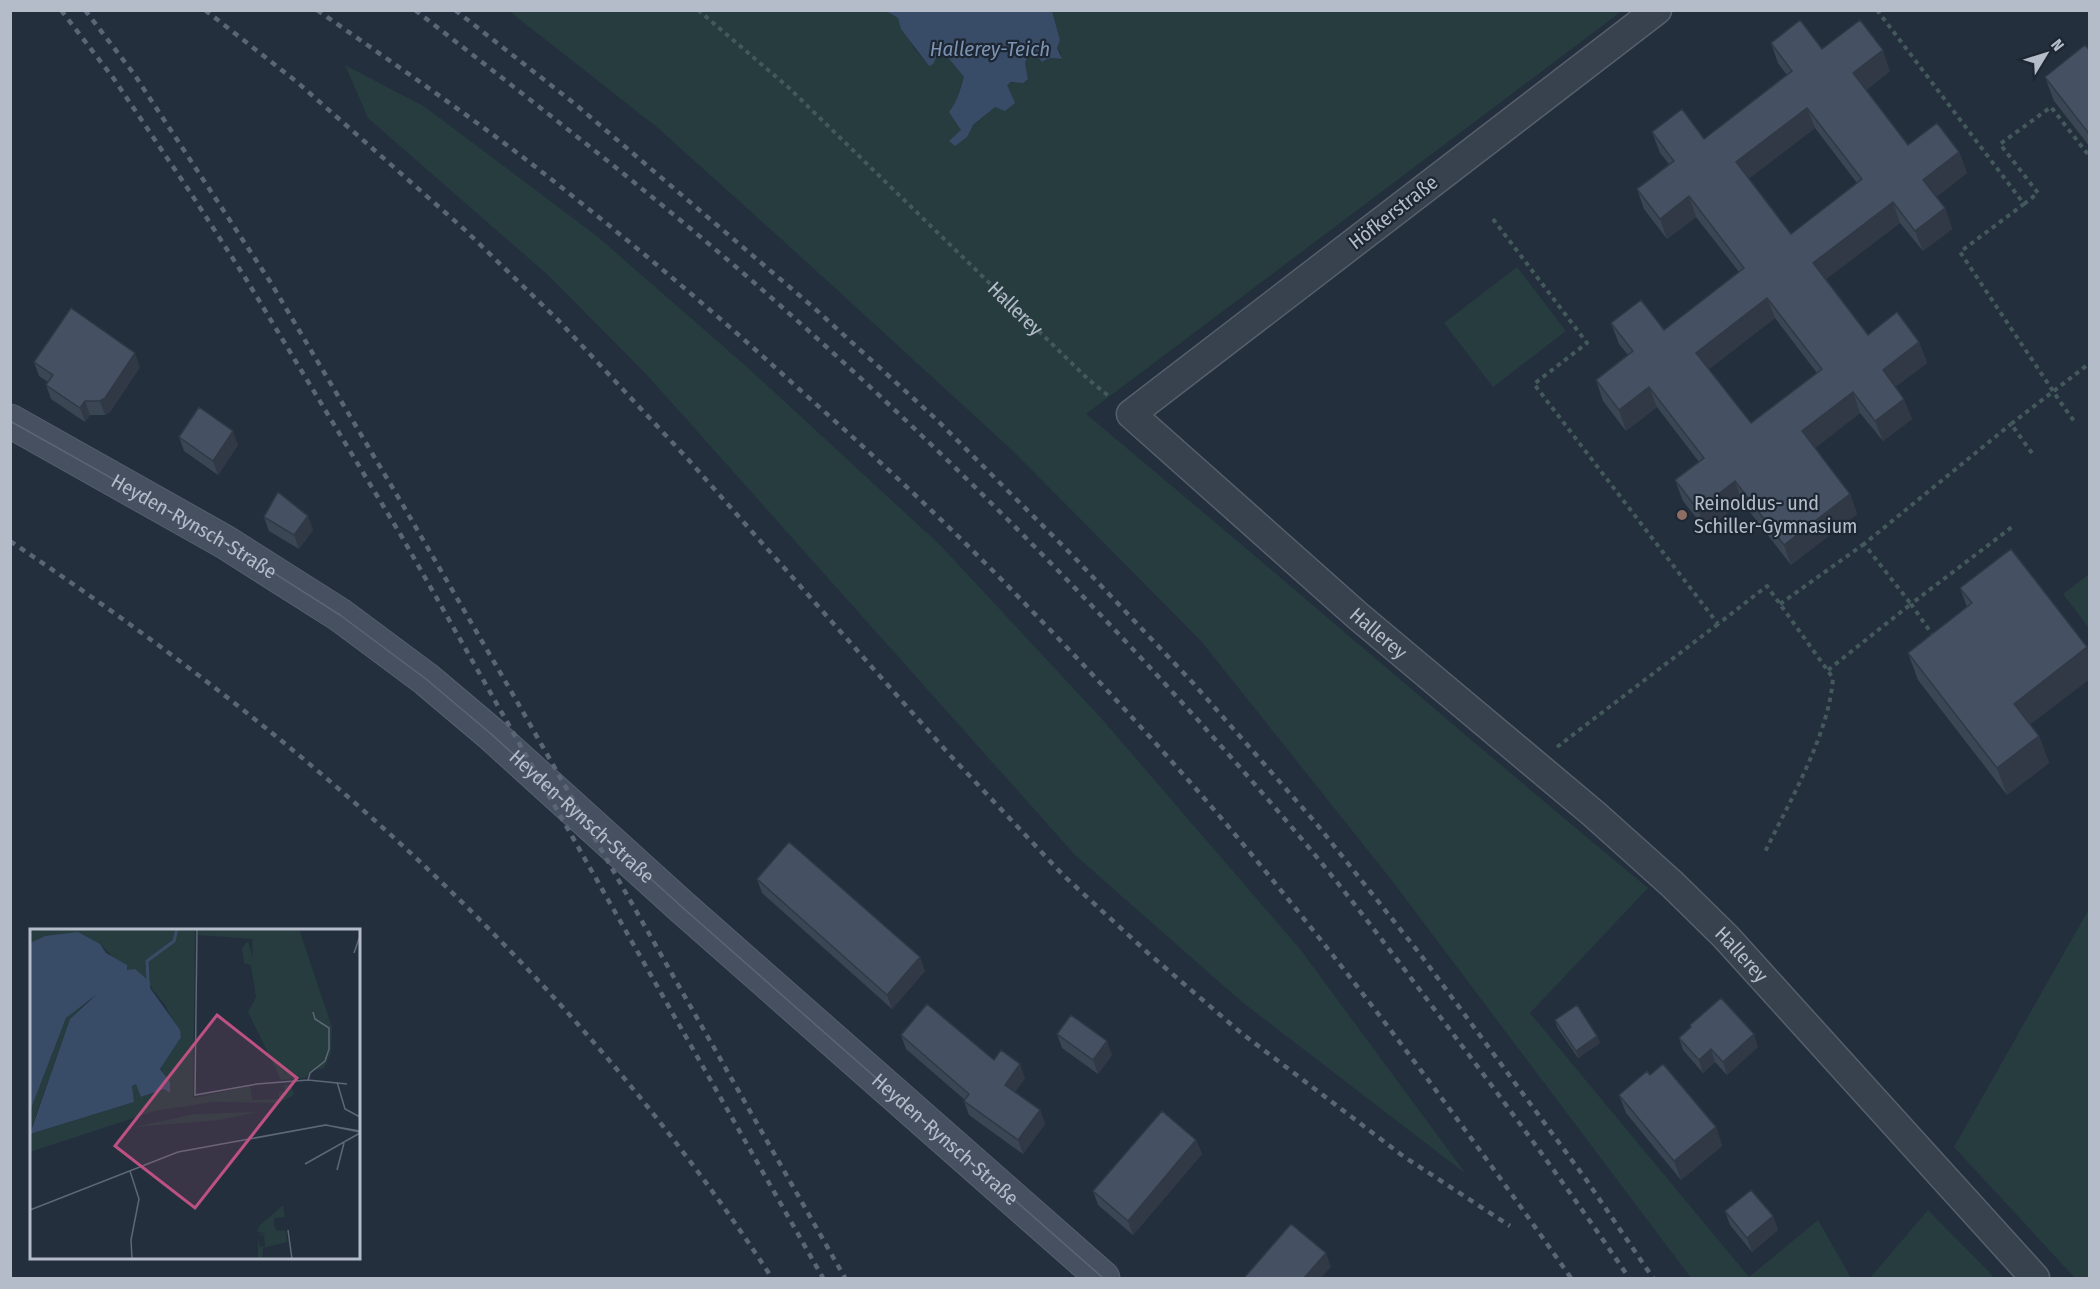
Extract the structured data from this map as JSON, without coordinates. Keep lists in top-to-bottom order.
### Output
{
  "streets": {
    "main road": ["Heyden-Rynsch-Straße"],
    "street": ["Höfkerstraße", "Hallerey"]
  },
  "crossings": [
    ["Höfkerstraße", "Hallerey"]
  ],
  "water": ["Hallerey-Teich"],
  "places": ["Reinoldus- und Schiller-Gymnasium"],
  "north": "top right"
}
